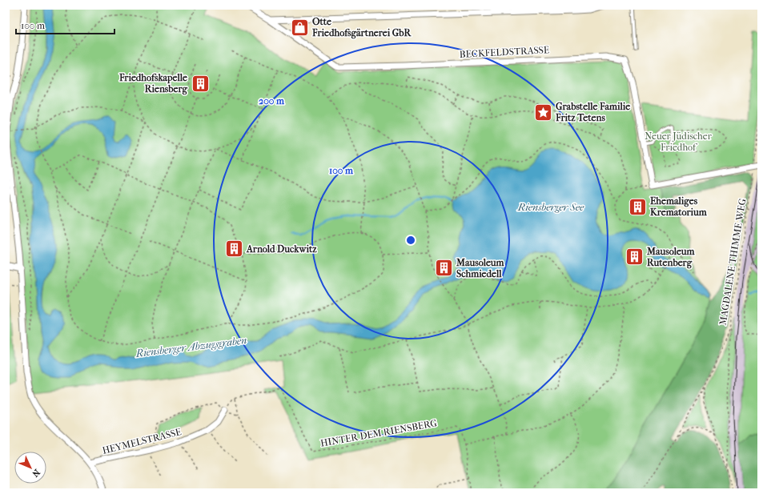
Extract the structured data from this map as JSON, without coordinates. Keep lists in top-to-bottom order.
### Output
{
  "streets": {
    "street": ["BECKFELDSTRASSE", "HEYMELSTRASSE"],
    "path": ["MAGDALENE-THIMME-WEG", "HINTER DEM RIENSBERG"]
  },
  "water": ["Riensberger See", "Riensberger Abzugsgraben"],
  "parks": ["Neuer Jüdischer Friedhof"],
  "places": {
    "shop": ["Otte Friedhofsgärtnerei GbR"],
    "building": [
      "Friedhofskapelle Riensberg",
      "Ehemaliges Krematorium",
      "Arnold Duckwitz",
      "Mausoleum Rutenberg",
      "Mausoleum Schmiedell"
    ],
    "place": ["Grabstelle Familie Fritz Tetens"]
  },
  "scale_bar": "100 m",
  "north": "bottom right",
  "rings": ["200 m", "100 m"]
}
